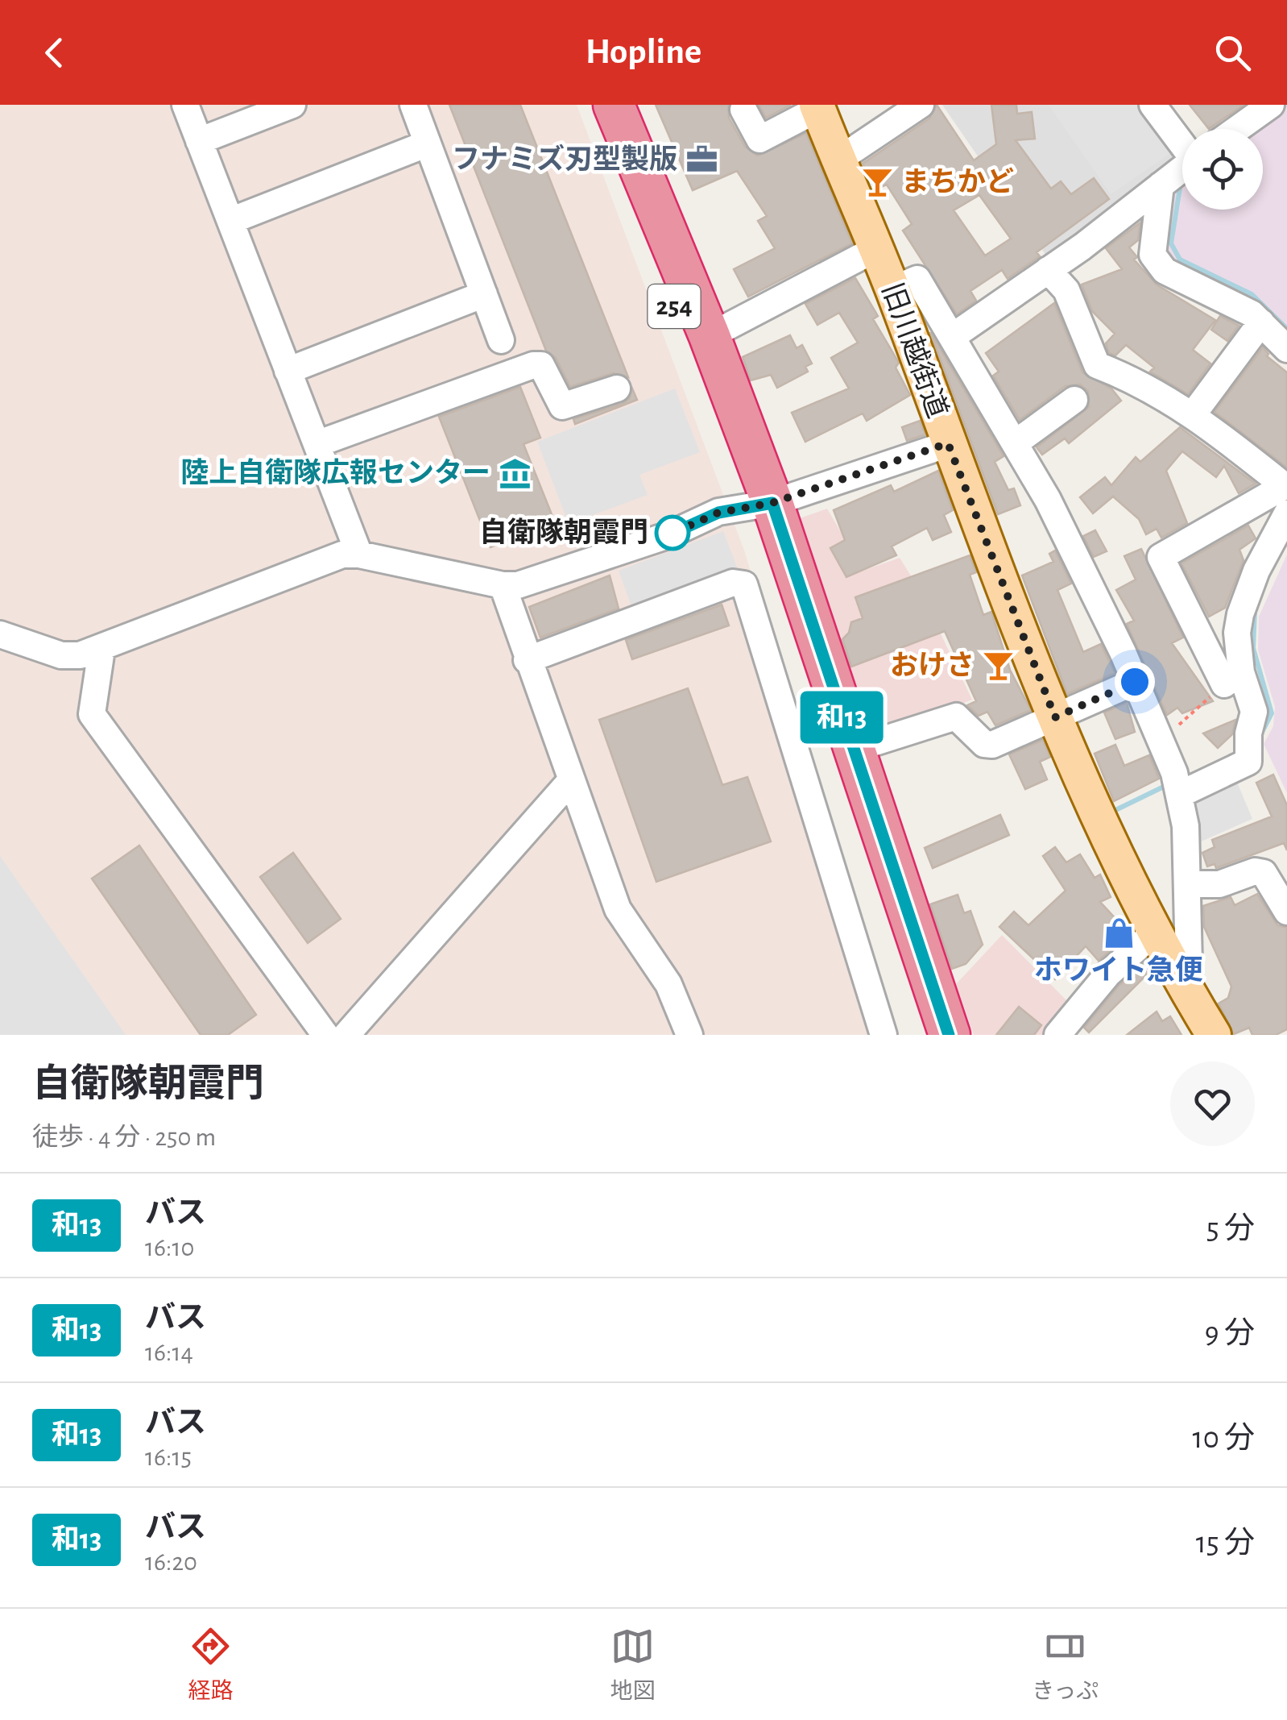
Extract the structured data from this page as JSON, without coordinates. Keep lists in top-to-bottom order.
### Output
{
  "streets": {
    "highway": ["254"],
    "main road": ["旧川越街道"]
  },
  "places": {
    "office": ["フナミズ刃型製版"],
    "bar": ["まちかど", "おけさ"],
    "museum": ["陸上自衛隊広報センター"],
    "other": ["自衛隊朝霞門"],
    "shop": ["ホワイト急便"]
  },
  "lines": ["bus line 和13"],
  "page": {
    "header": "Hopline",
    "on_map": "和13",
    "heading": ["自衛隊朝霞門", "徒歩 · 4 分 · 250 m"],
    "list": [
      {
        "mark": "和13",
        "name": "バス",
        "note": "16:10",
        "value": "5 分"
      },
      {
        "mark": "和13",
        "name": "バス",
        "note": "16:14",
        "value": "9 分"
      },
      {
        "mark": "和13",
        "name": "バス",
        "note": "16:15",
        "value": "10 分"
      },
      {
        "mark": "和13",
        "name": "バス",
        "note": "16:20",
        "value": "15 分"
      }
    ],
    "tabs": ["経路", "地図", "きっぷ"]
  }
}
